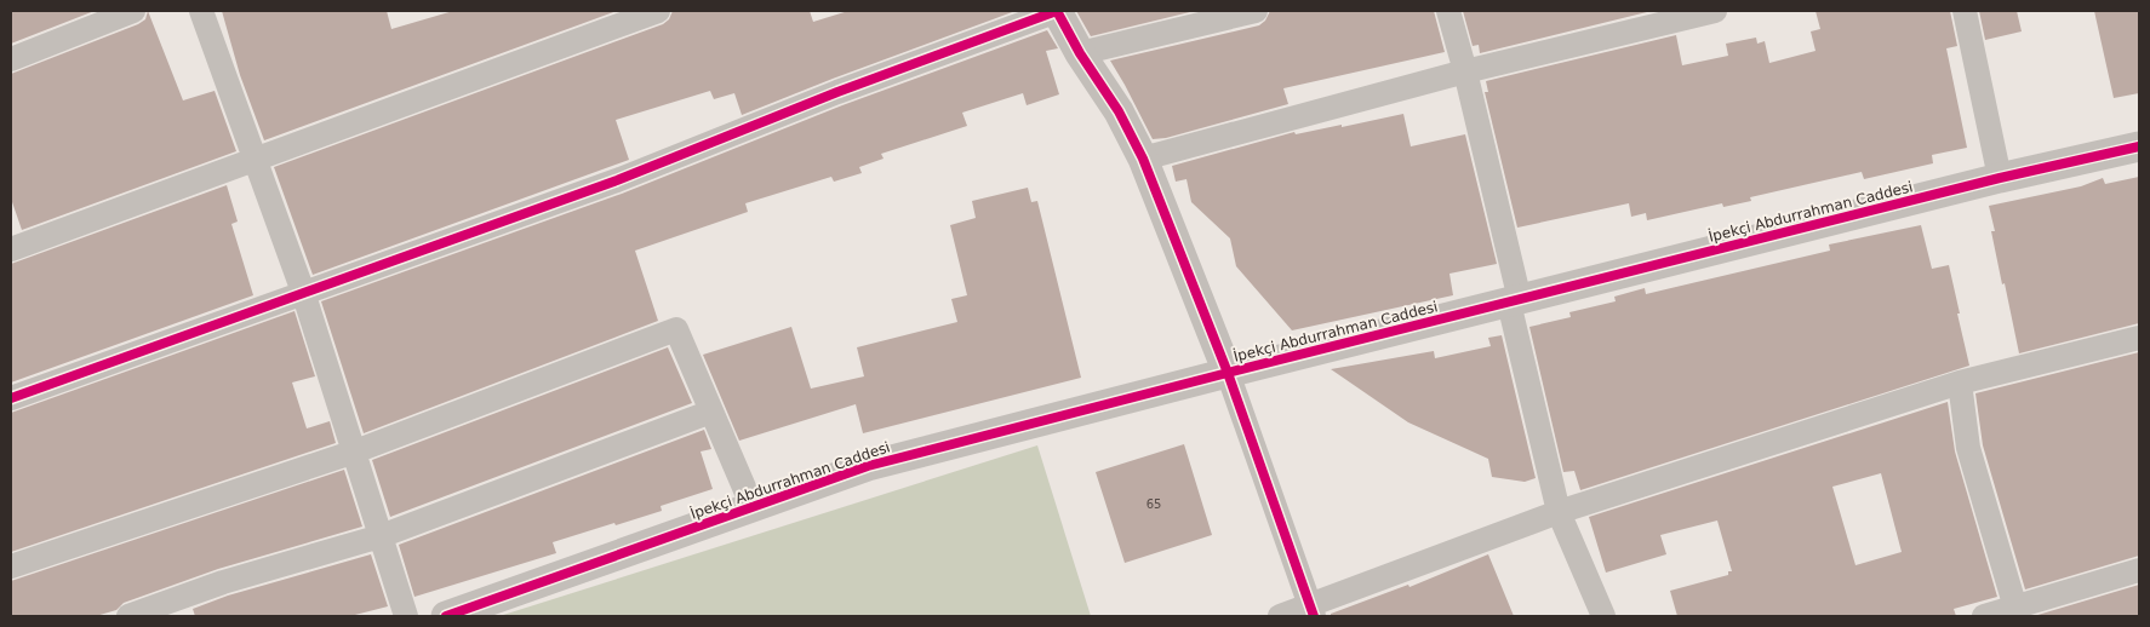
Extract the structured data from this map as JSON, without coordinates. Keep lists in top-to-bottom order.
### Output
{
  "streets": {
    "street": ["İpekçi Abdurrahman Caddesi"]
  },
  "house_numbers": ["65"]
}
